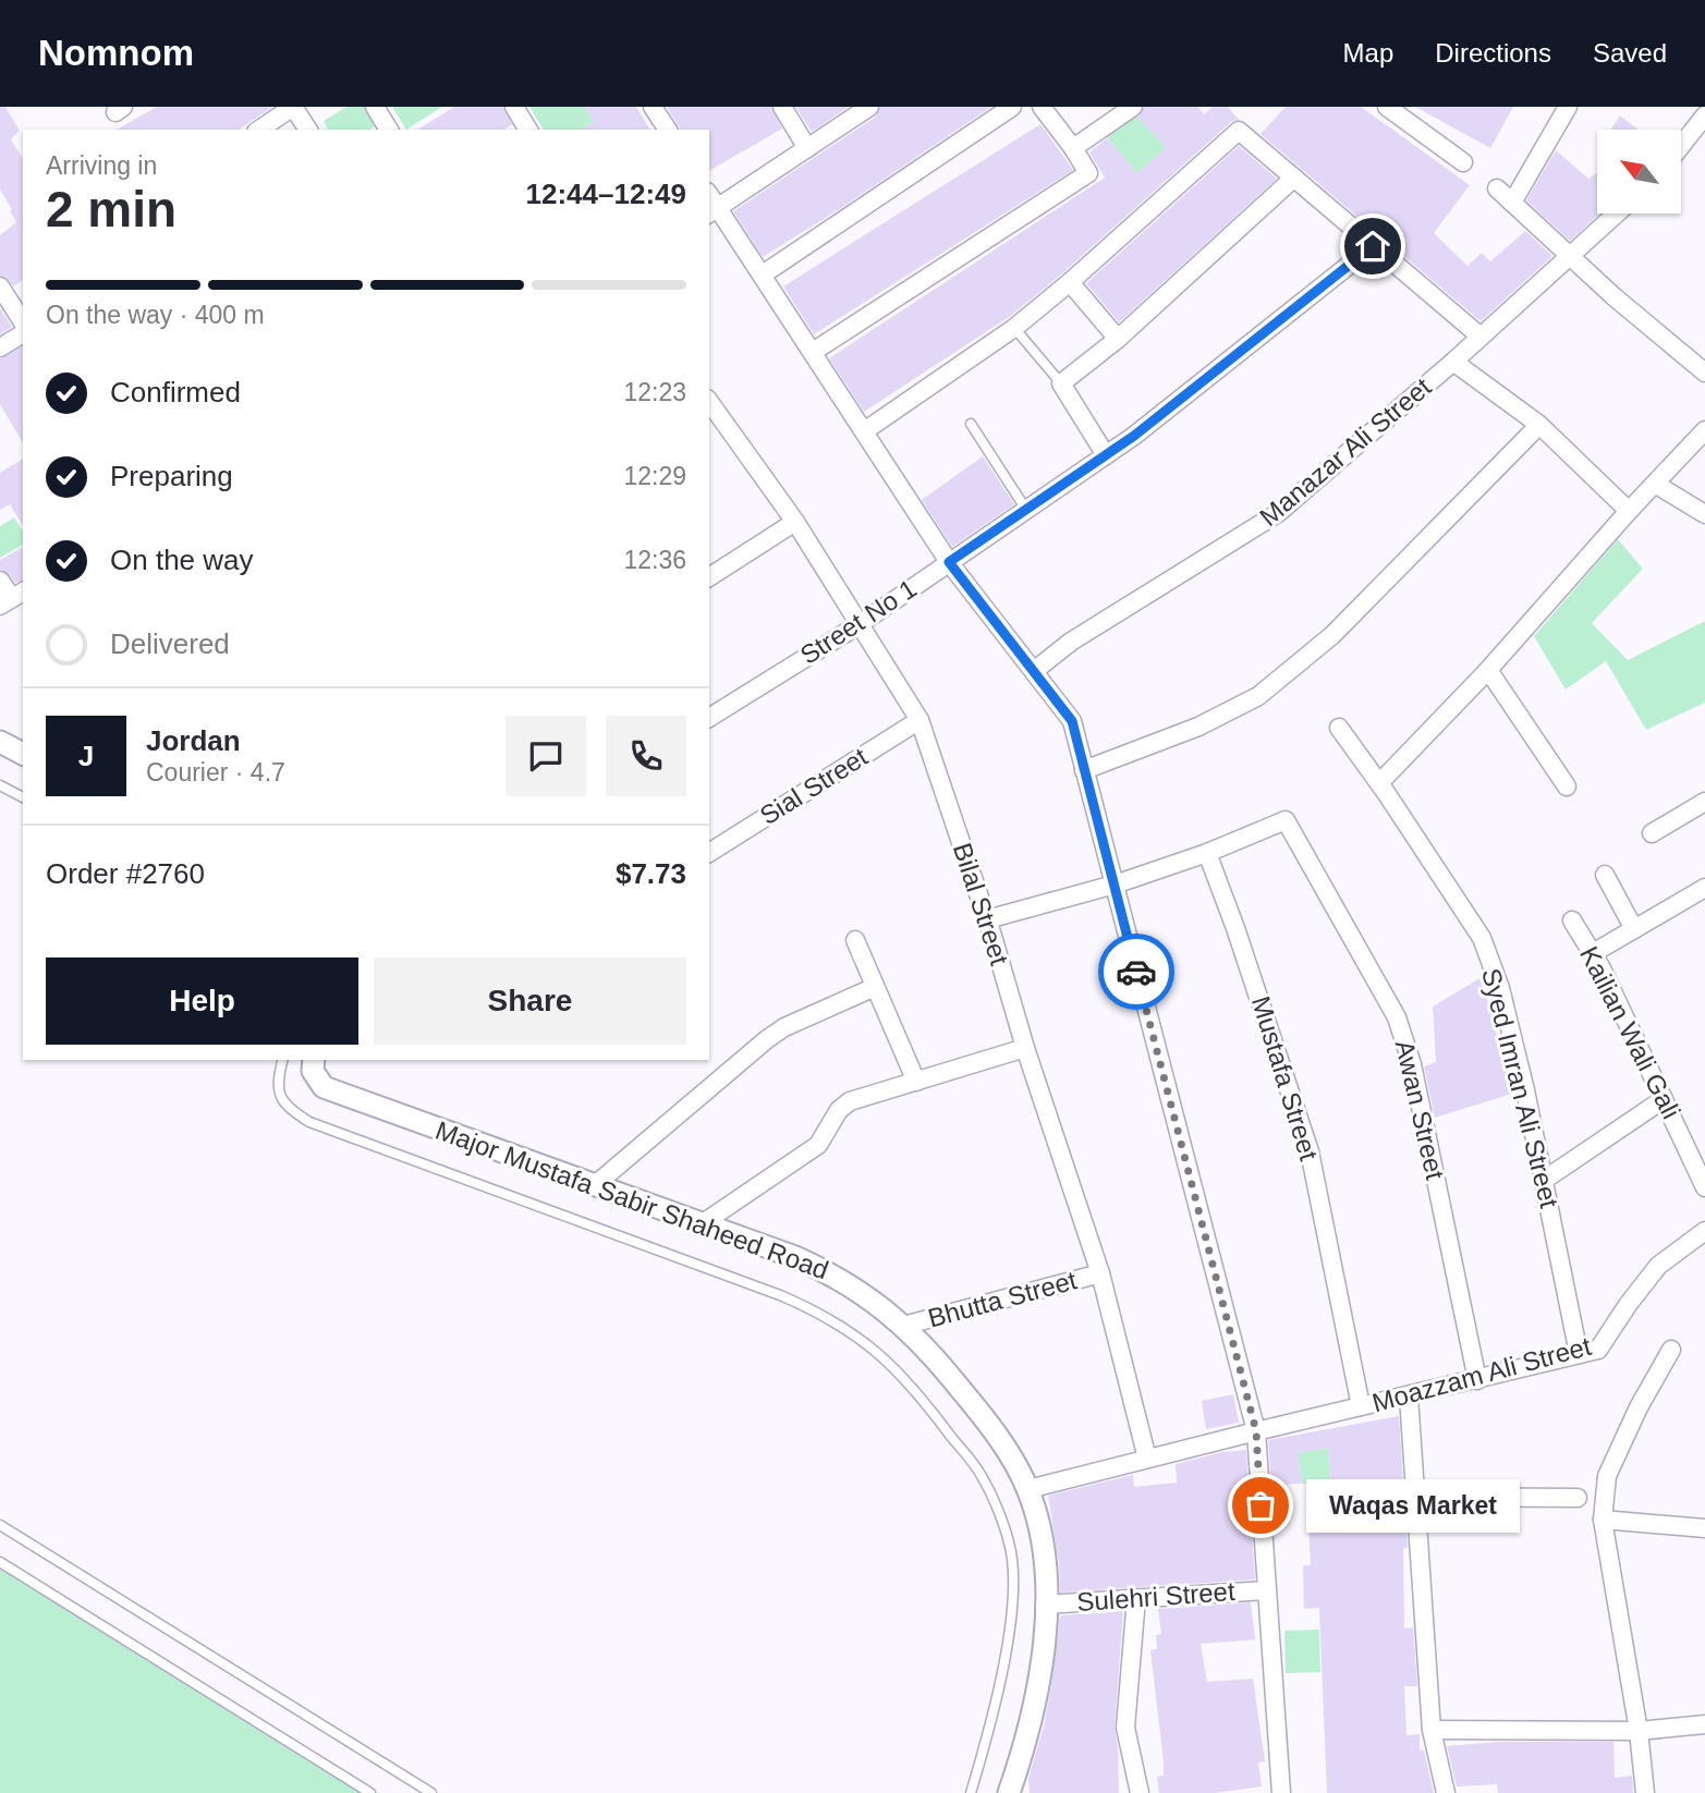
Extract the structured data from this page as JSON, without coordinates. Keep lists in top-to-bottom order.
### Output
{
  "streets": {
    "street": [
      "Manazar Ali Street",
      "Street No 1",
      "Sial Street",
      "Bilal Street",
      "Kailian Wali Gali",
      "Mustafa Street",
      "Syed Imran Ali Street",
      "Awan Street",
      "Major Mustafa Sabir Shaheed Road",
      "Bhutta Street",
      "Moazzam Ali Street",
      "Sulehri Street"
    ]
  },
  "crossings": [
    ["Street No 1", "Bilal Street"],
    ["Sial Street", "Bilal Street"],
    ["Bilal Street", "Bhutta Street"],
    ["Bilal Street", "Moazzam Ali Street"],
    ["Mustafa Street", "Awan Street"],
    ["Mustafa Street", "Moazzam Ali Street"],
    ["Syed Imran Ali Street", "Moazzam Ali Street"],
    ["Awan Street", "Moazzam Ali Street"],
    ["Major Mustafa Sabir Shaheed Road", "Bhutta Street"],
    ["Major Mustafa Sabir Shaheed Road", "Moazzam Ali Street"],
    ["Major Mustafa Sabir Shaheed Road", "Sulehri Street"]
  ],
  "places": ["Waqas Market"],
  "north": "top left",
  "page": {
    "header": "Nomnom",
    "nav": ["Map", "Directions", "Saved"],
    "heading": ["2 min", "Arriving in", "12:44–12:49"],
    "panel": [
      "Jordan",
      "Courier · 4.7",
      "Order #2760",
      "$7.73"
    ],
    "bar": "On the way · 400 m",
    "list": [
      ["Confirmed", "12:23"],
      ["Preparing", "12:29"],
      ["On the way", "12:36"],
      "Delivered"
    ],
    "round": "J",
    "buttons": ["Help", "Share"],
    "bubble": "Waqas Market"
  }
}
